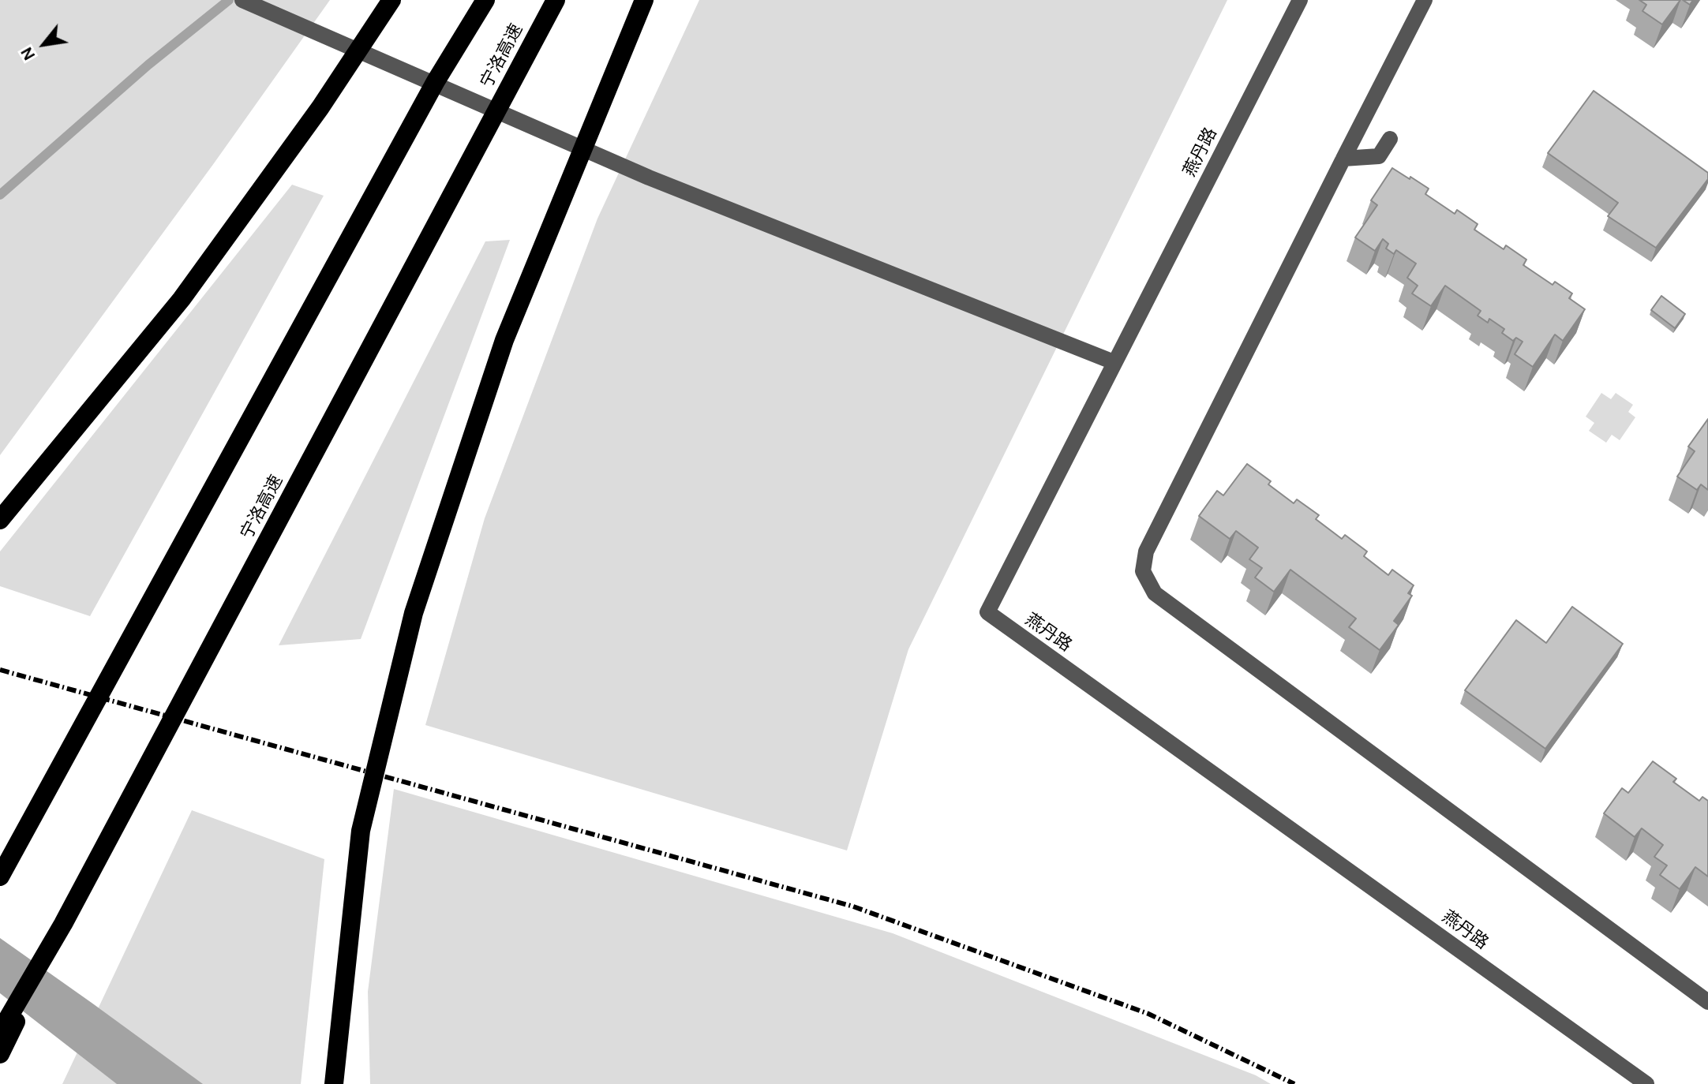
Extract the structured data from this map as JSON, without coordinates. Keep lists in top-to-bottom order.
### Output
{
  "streets": {
    "highway": ["宁洛高速"],
    "street": ["燕丹路"]
  },
  "north": "bottom left"
}
